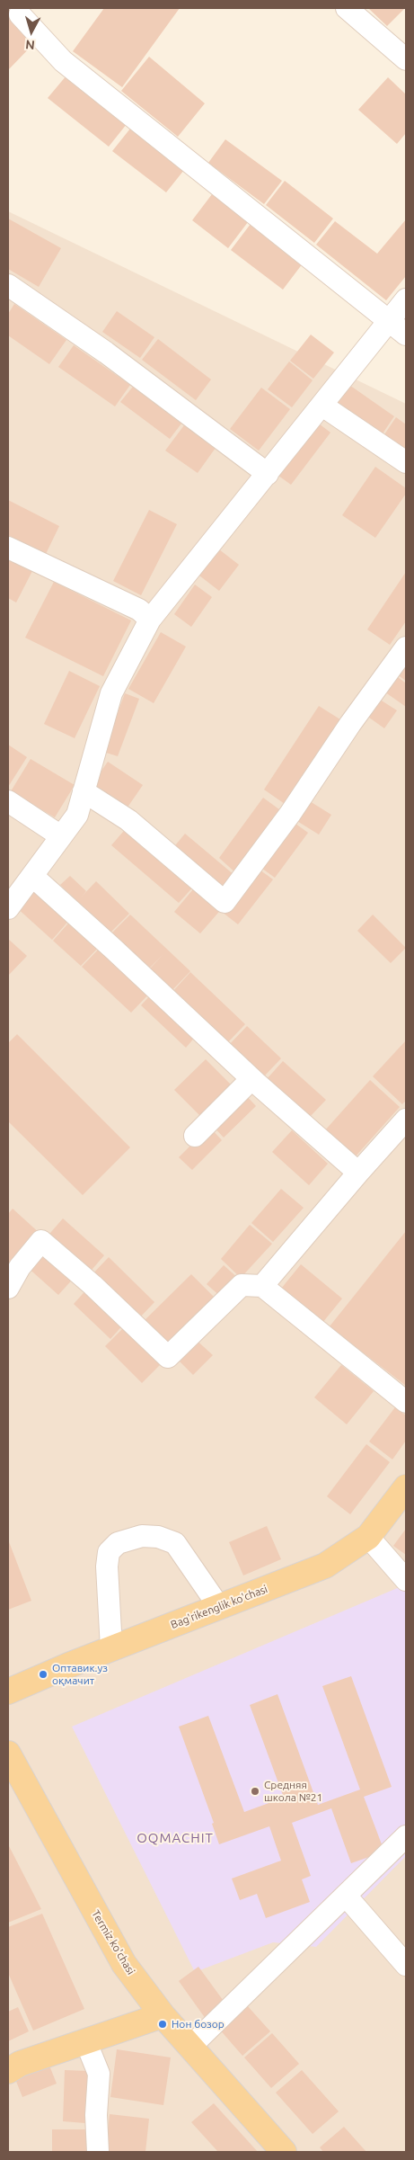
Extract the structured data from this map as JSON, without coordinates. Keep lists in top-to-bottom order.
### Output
{
  "streets": {
    "main road": ["Bag'rikenglik ko'chasi", "Termiz ko'chasi"]
  },
  "districts": ["OQMACHIT"],
  "places": ["Оптавик.уз оқмачит", "Средняя школа №21", "Нон бозор"],
  "north": "bottom"
}
